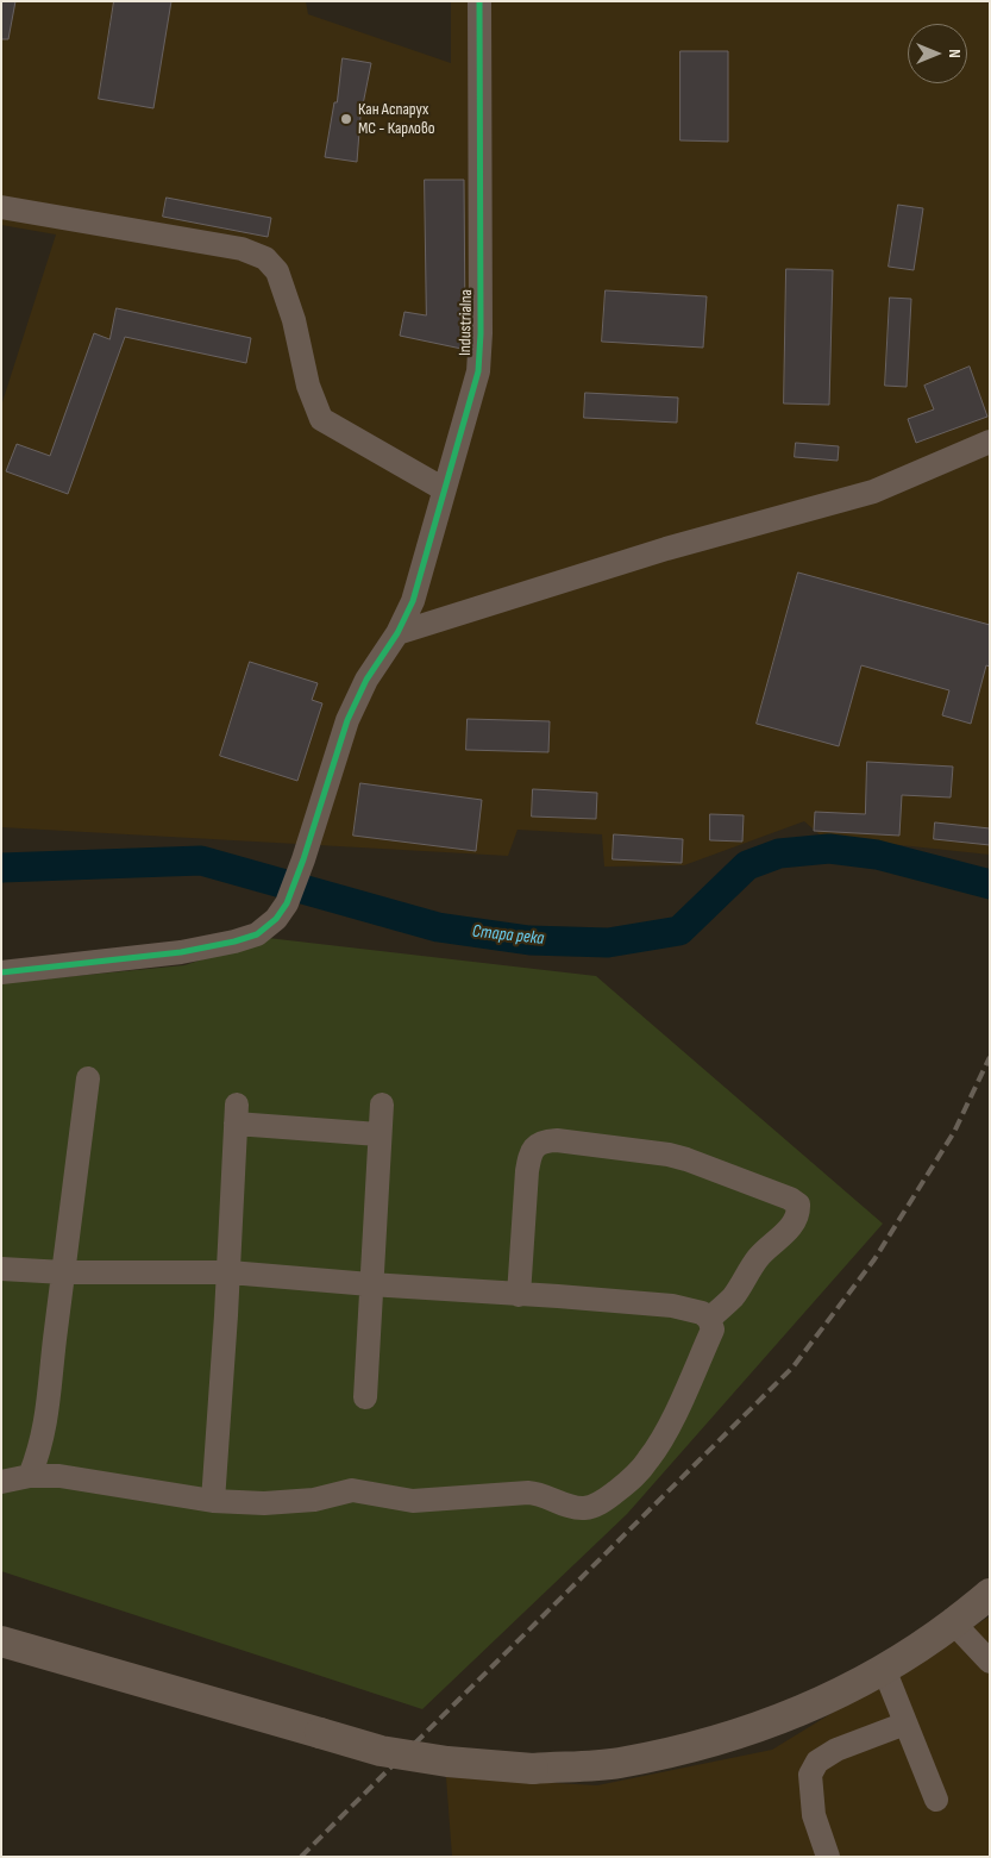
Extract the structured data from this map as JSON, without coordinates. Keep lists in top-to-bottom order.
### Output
{
  "streets": {
    "street": ["Industrialna"]
  },
  "water": ["Стара река"],
  "places": ["Кан Аспарух МС - Карлово"],
  "north": "right"
}
